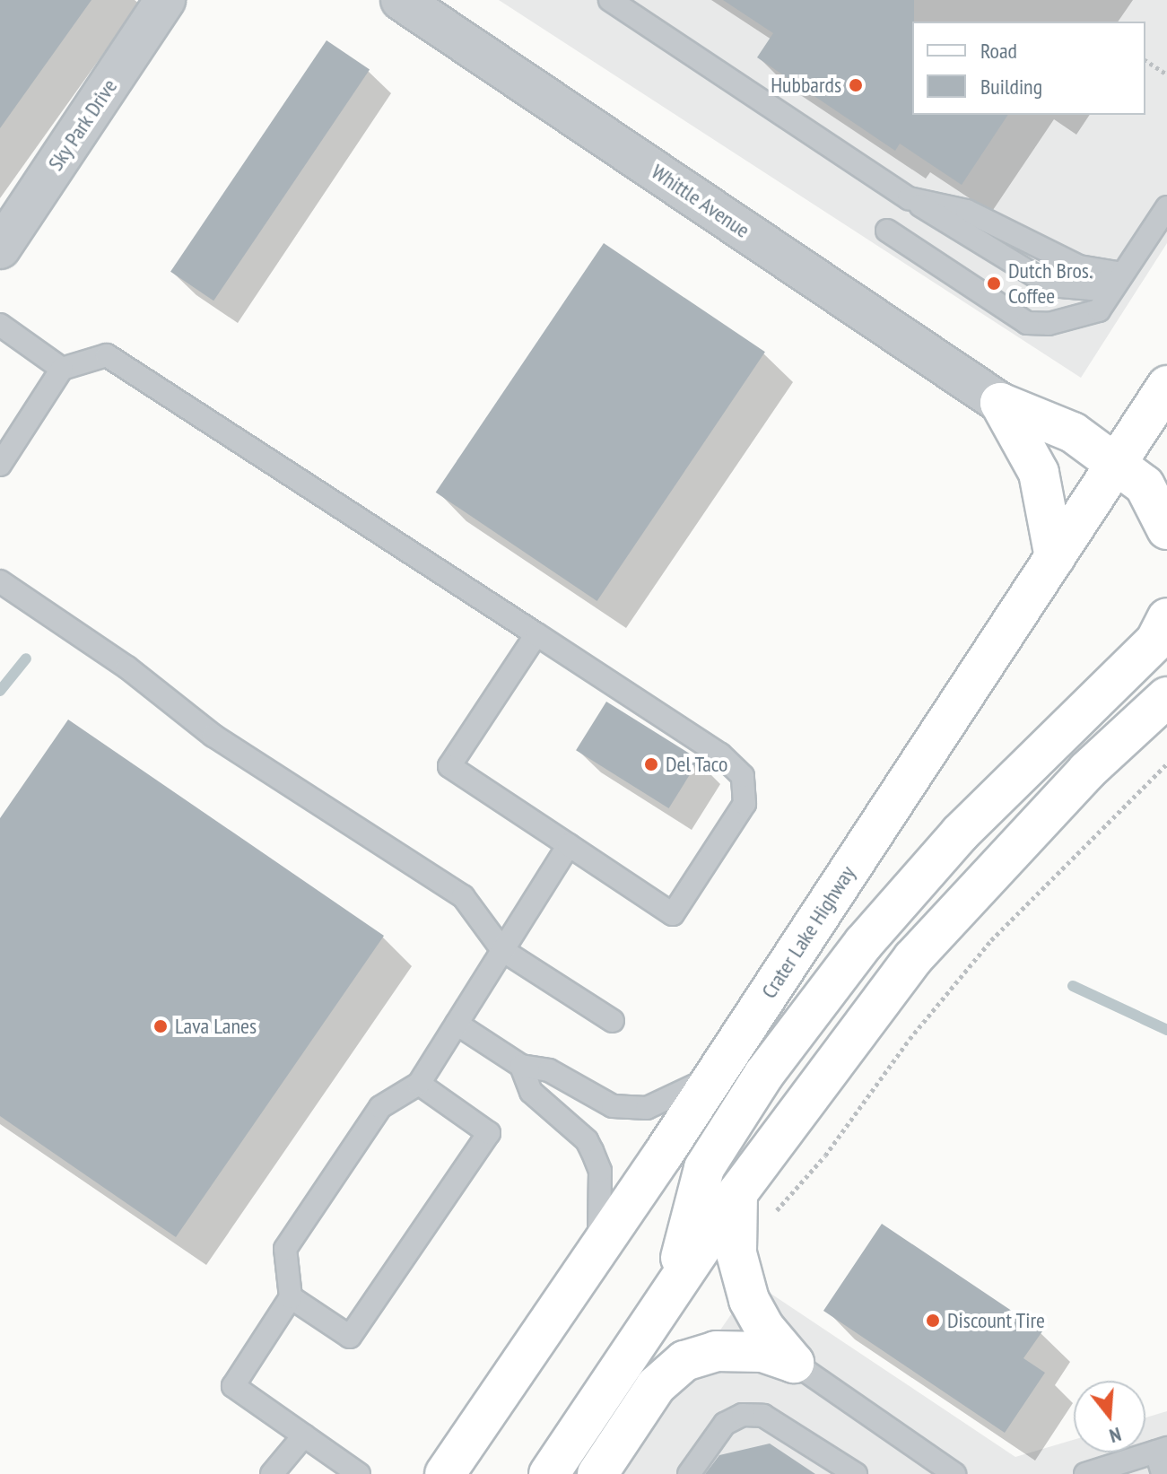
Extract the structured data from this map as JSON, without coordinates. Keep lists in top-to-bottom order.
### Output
{
  "streets": {
    "main road": ["Crater Lake Highway"],
    "street": ["Sky Park Drive", "Whittle Avenue"]
  },
  "places": [
    "Hubbards",
    "Dutch Bros. Coffee",
    "Del Taco",
    "Lava Lanes",
    "Discount Tire"
  ],
  "legend": ["Road", "Building"],
  "north": "bottom"
}
